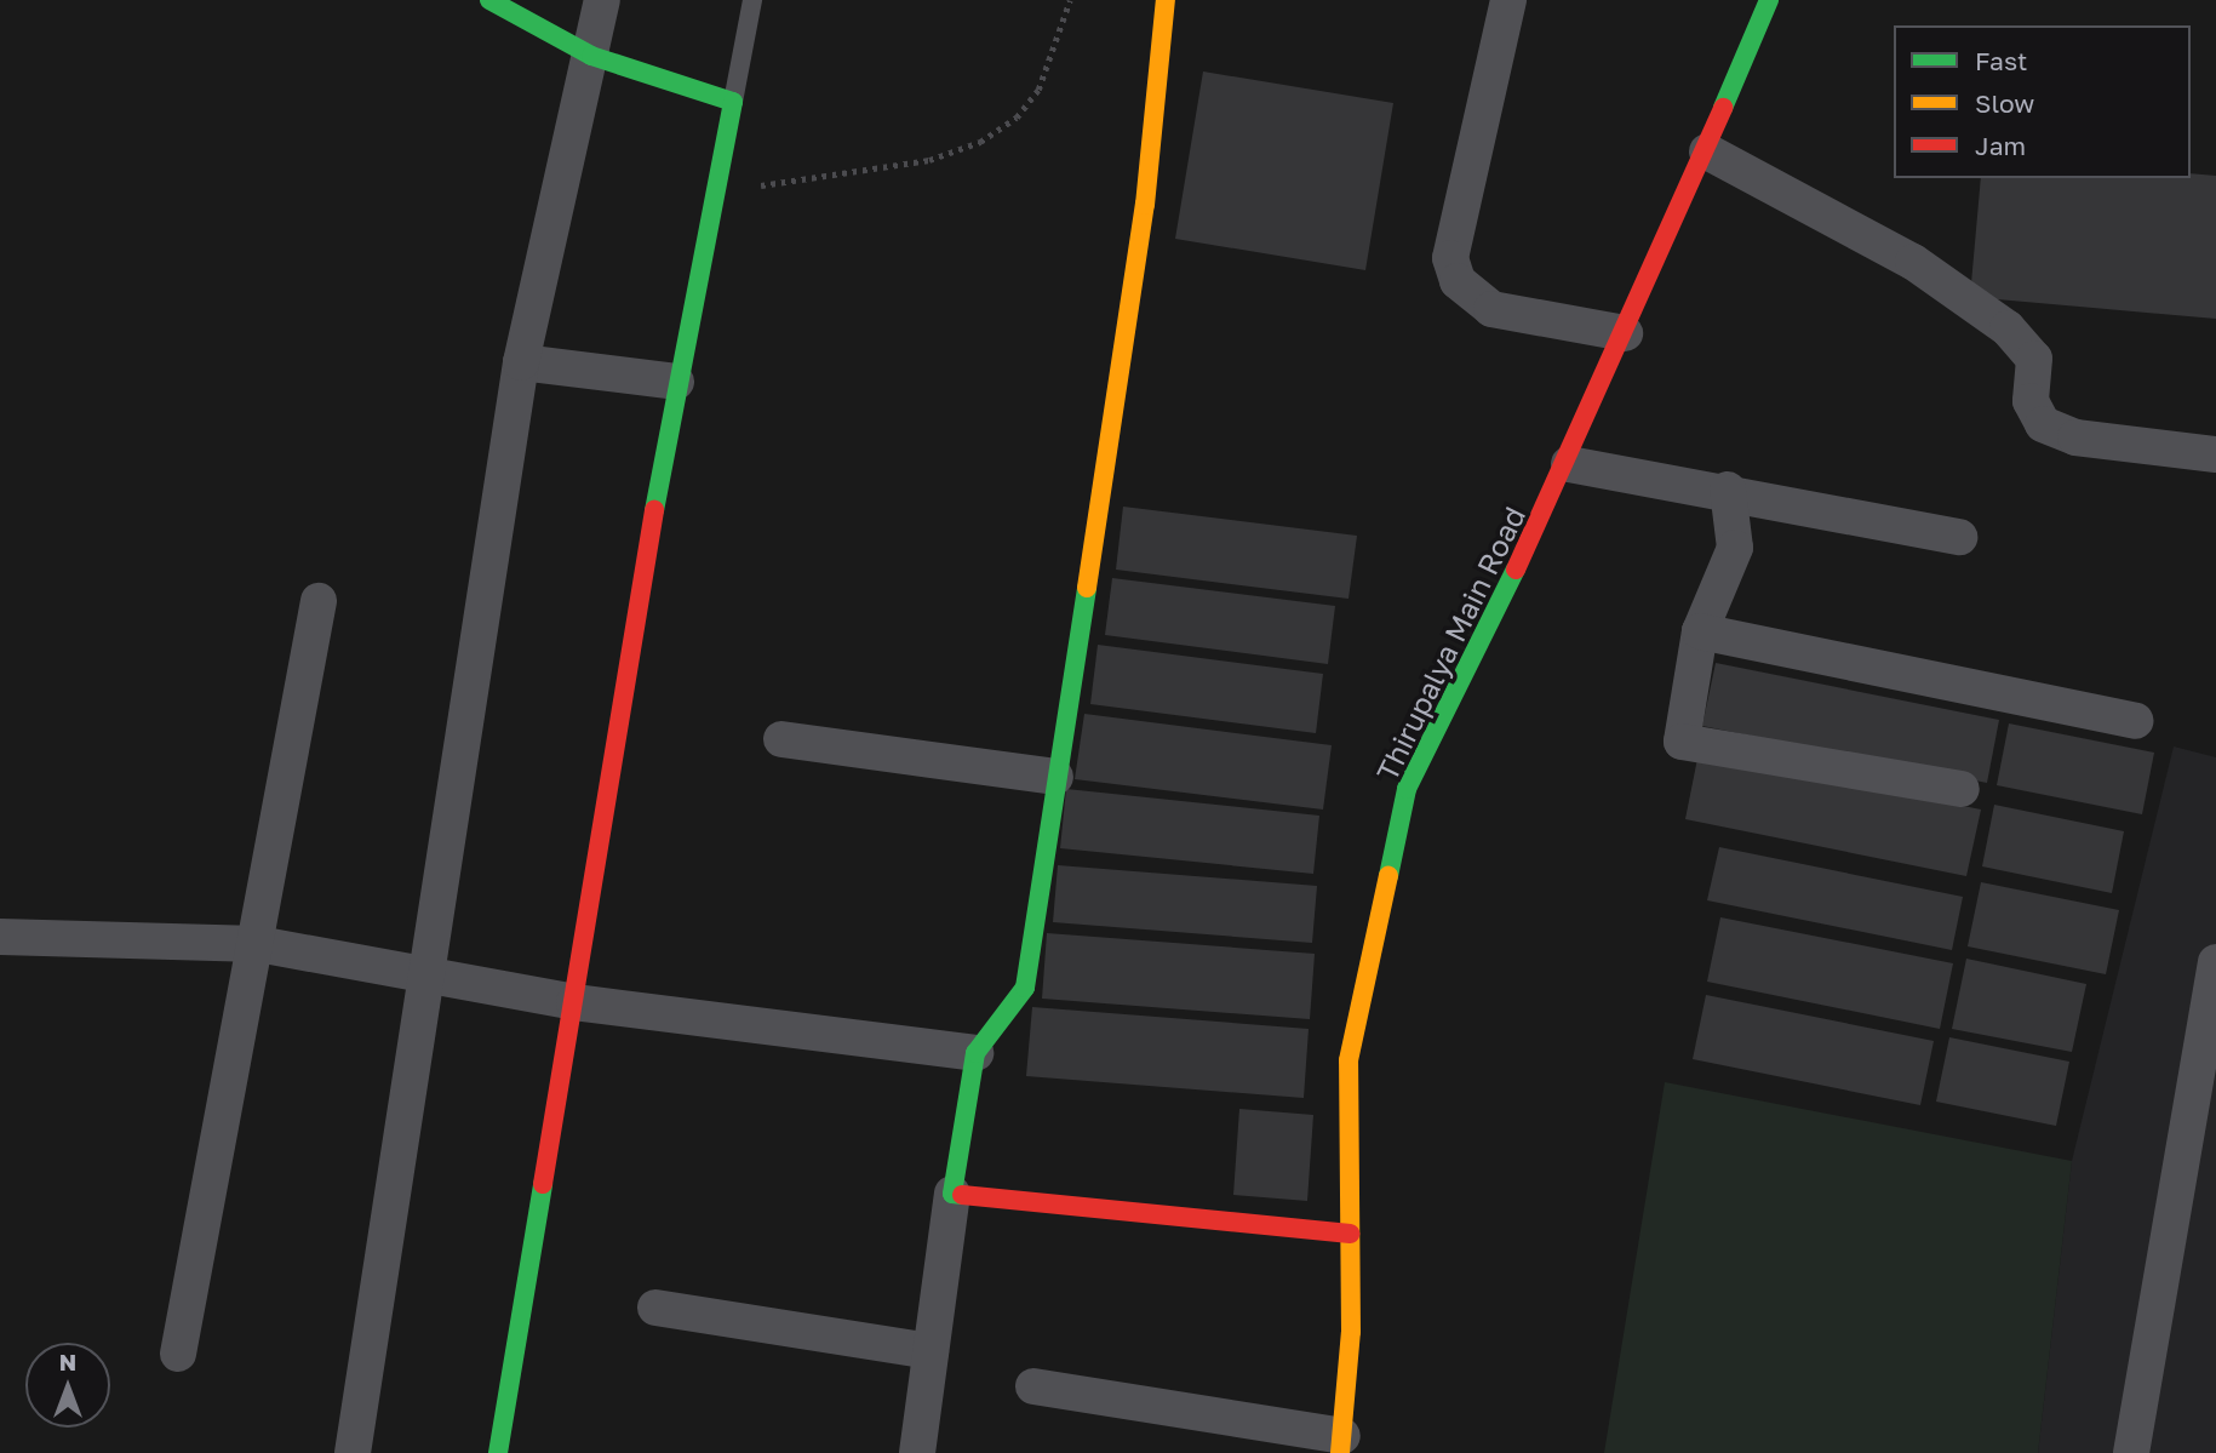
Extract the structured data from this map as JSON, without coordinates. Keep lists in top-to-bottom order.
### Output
{
  "streets": {
    "street": ["Thirupalya Main Road"]
  },
  "legend": ["Fast", "Slow", "Jam"],
  "north": "top"
}
